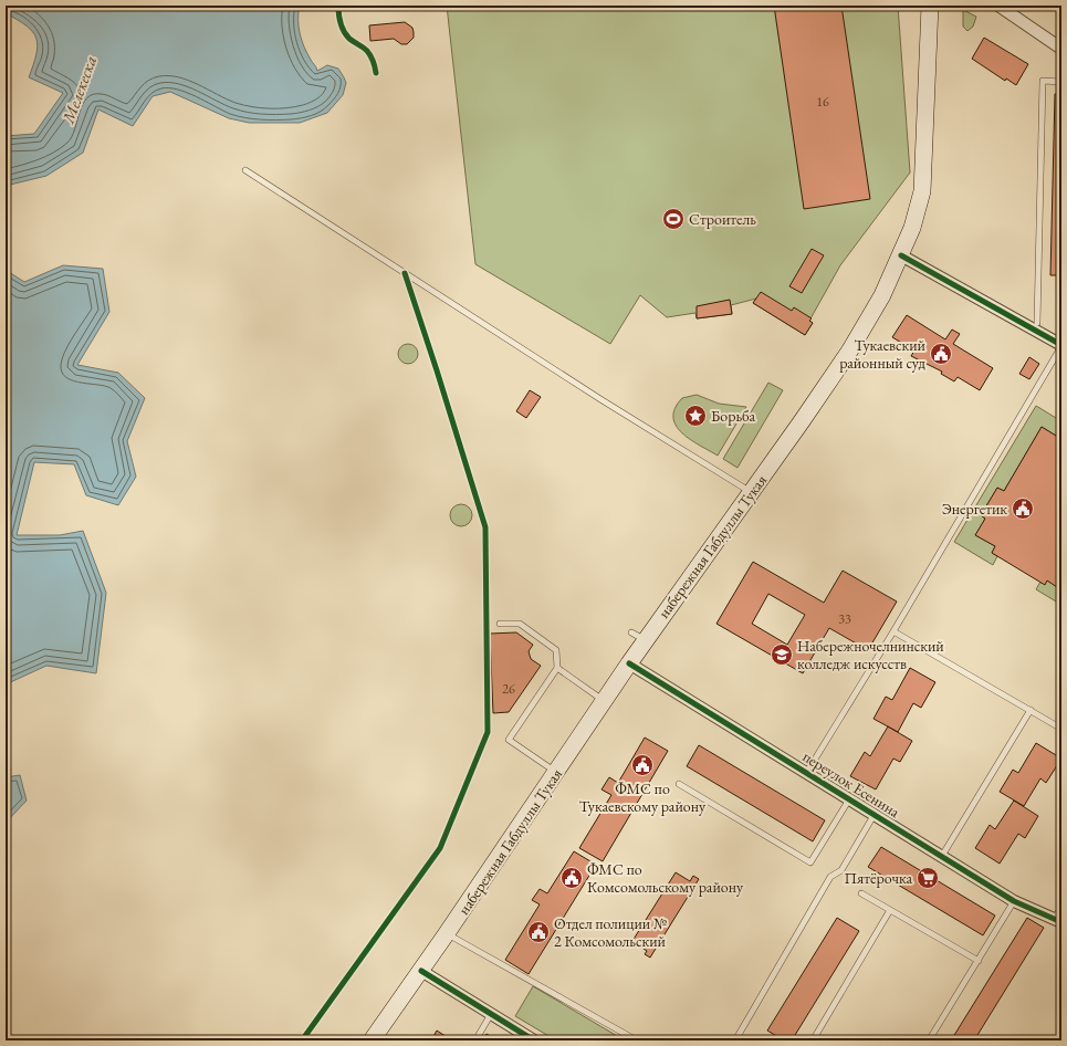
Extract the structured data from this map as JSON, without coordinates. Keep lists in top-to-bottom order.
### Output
{
  "streets": {
    "main road": ["набережная Габдуллы Тукая"],
    "street": ["переулок Есенина"]
  },
  "crossings": [
    ["набережная Габдуллы Тукая", "переулок Есенина"]
  ],
  "water": ["Мелекеска"],
  "places": {
    "sports": ["Строитель"],
    "public building": [
      "Тукаевский районный суд",
      "Энергетик",
      "ФМС по Тукаевскому району",
      "ФМС по Комсомольскому району",
      "Отдел полиции № 2 Комсомольский"
    ],
    "place": ["Борьба"],
    "school or university": ["Набережночелнинский колледж искусств"],
    "supermarket": ["Пятёрочка"]
  },
  "house_numbers": ["16", "33", "26"]
}
